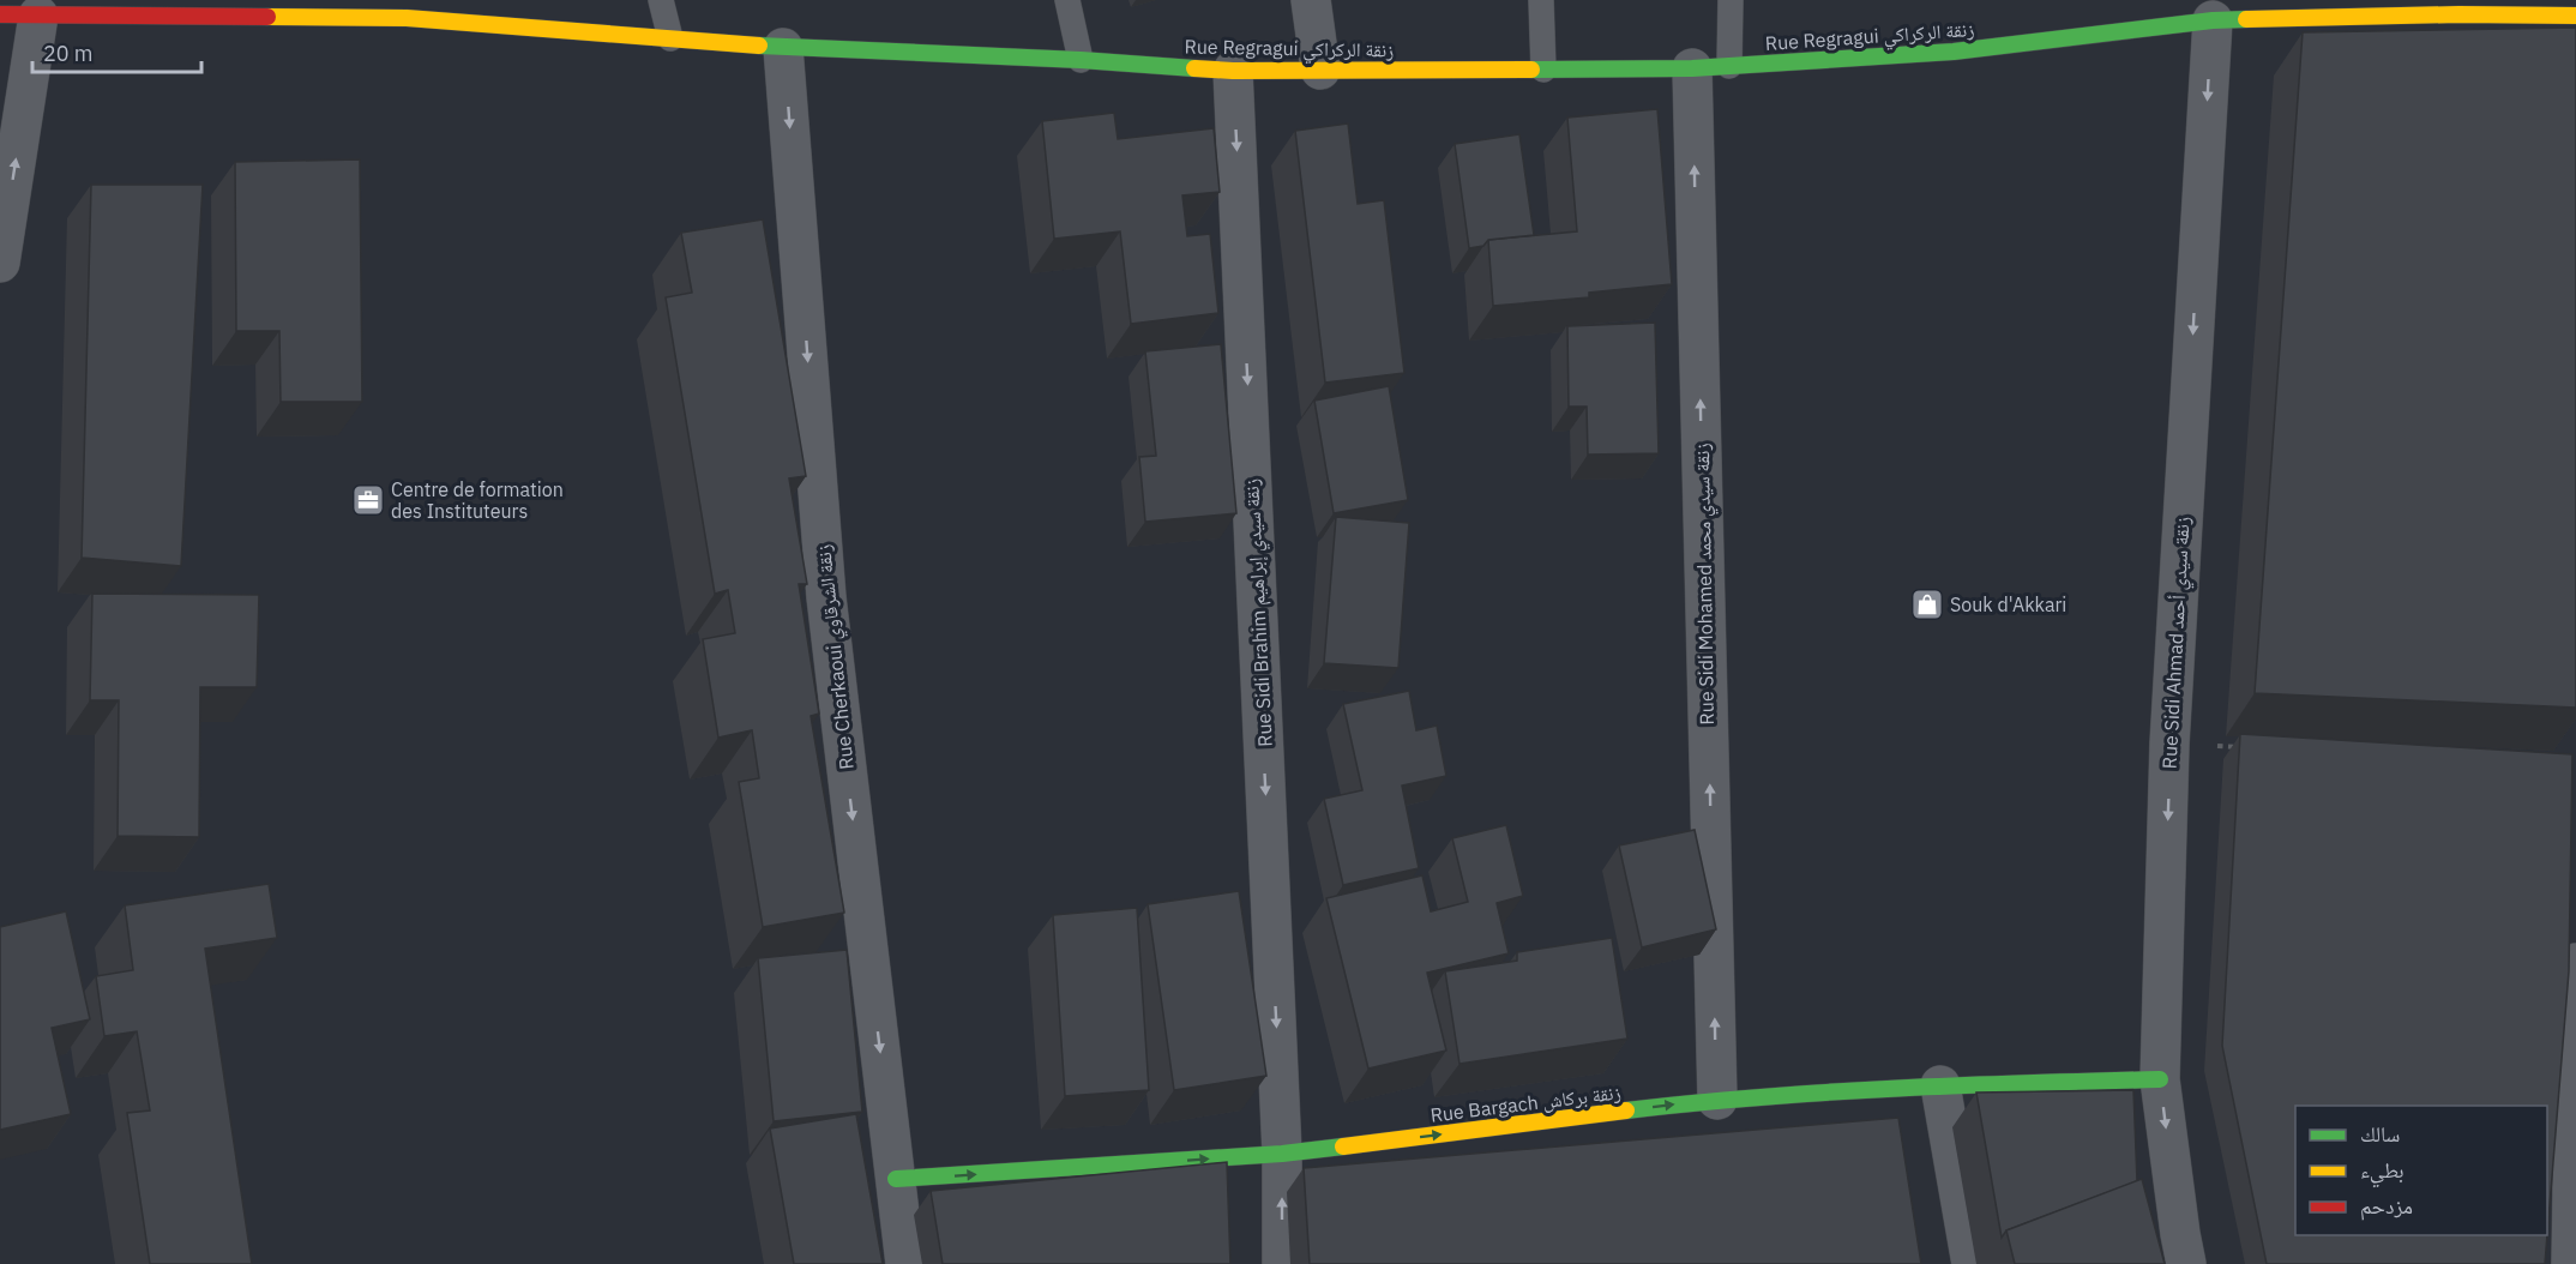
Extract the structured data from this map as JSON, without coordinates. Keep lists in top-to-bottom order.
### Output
{
  "streets": {
    "street": [
      "Rue Regragui زنقة الركراكي",
      "Rue Sidi Mohamed زنقة سيدي محمد",
      "Rue Sidi Brahim زنقة سيدي إبراهيم",
      "Rue Sidi Ahmad زنقة سيدي أحمد",
      "Rue Cherkaoui زنقة الشرقاوي",
      "Rue Bargach زنقة بركاش"
    ]
  },
  "crossings": [
    ["Rue Regragui زنقة الركراكي", "Rue Sidi Mohamed زنقة سيدي محمد"],
    ["Rue Regragui زنقة الركراكي", "Rue Sidi Brahim زنقة سيدي إبراهيم"],
    ["Rue Regragui زنقة الركراكي", "Rue Sidi Ahmad زنقة سيدي أحمد"],
    ["Rue Regragui زنقة الركراكي", "Rue Cherkaoui زنقة الشرقاوي"],
    ["Rue Sidi Mohamed زنقة سيدي محمد", "Rue Bargach زنقة بركاش"],
    ["Rue Sidi Brahim زنقة سيدي إبراهيم", "Rue Bargach زنقة بركاش"],
    ["Rue Sidi Ahmad زنقة سيدي أحمد", "Rue Bargach زنقة بركاش"],
    ["Rue Cherkaoui زنقة الشرقاوي", "Rue Bargach زنقة بركاش"]
  ],
  "one_way": [
    "Rue Sidi Mohamed زنقة سيدي محمد",
    "Rue Sidi Brahim زنقة سيدي إبراهيم",
    "Rue Sidi Ahmad زنقة سيدي أحمد",
    "Rue Cherkaoui زنقة الشرقاوي",
    "Rue Bargach زنقة بركاش"
  ],
  "places": {
    "office": ["Centre de formation des Instituteurs"],
    "shop": ["Souk d'Akkari"]
  },
  "legend": ["سالك", "بطيء", "مزدحم"],
  "scale_bar": "20 m"
}
